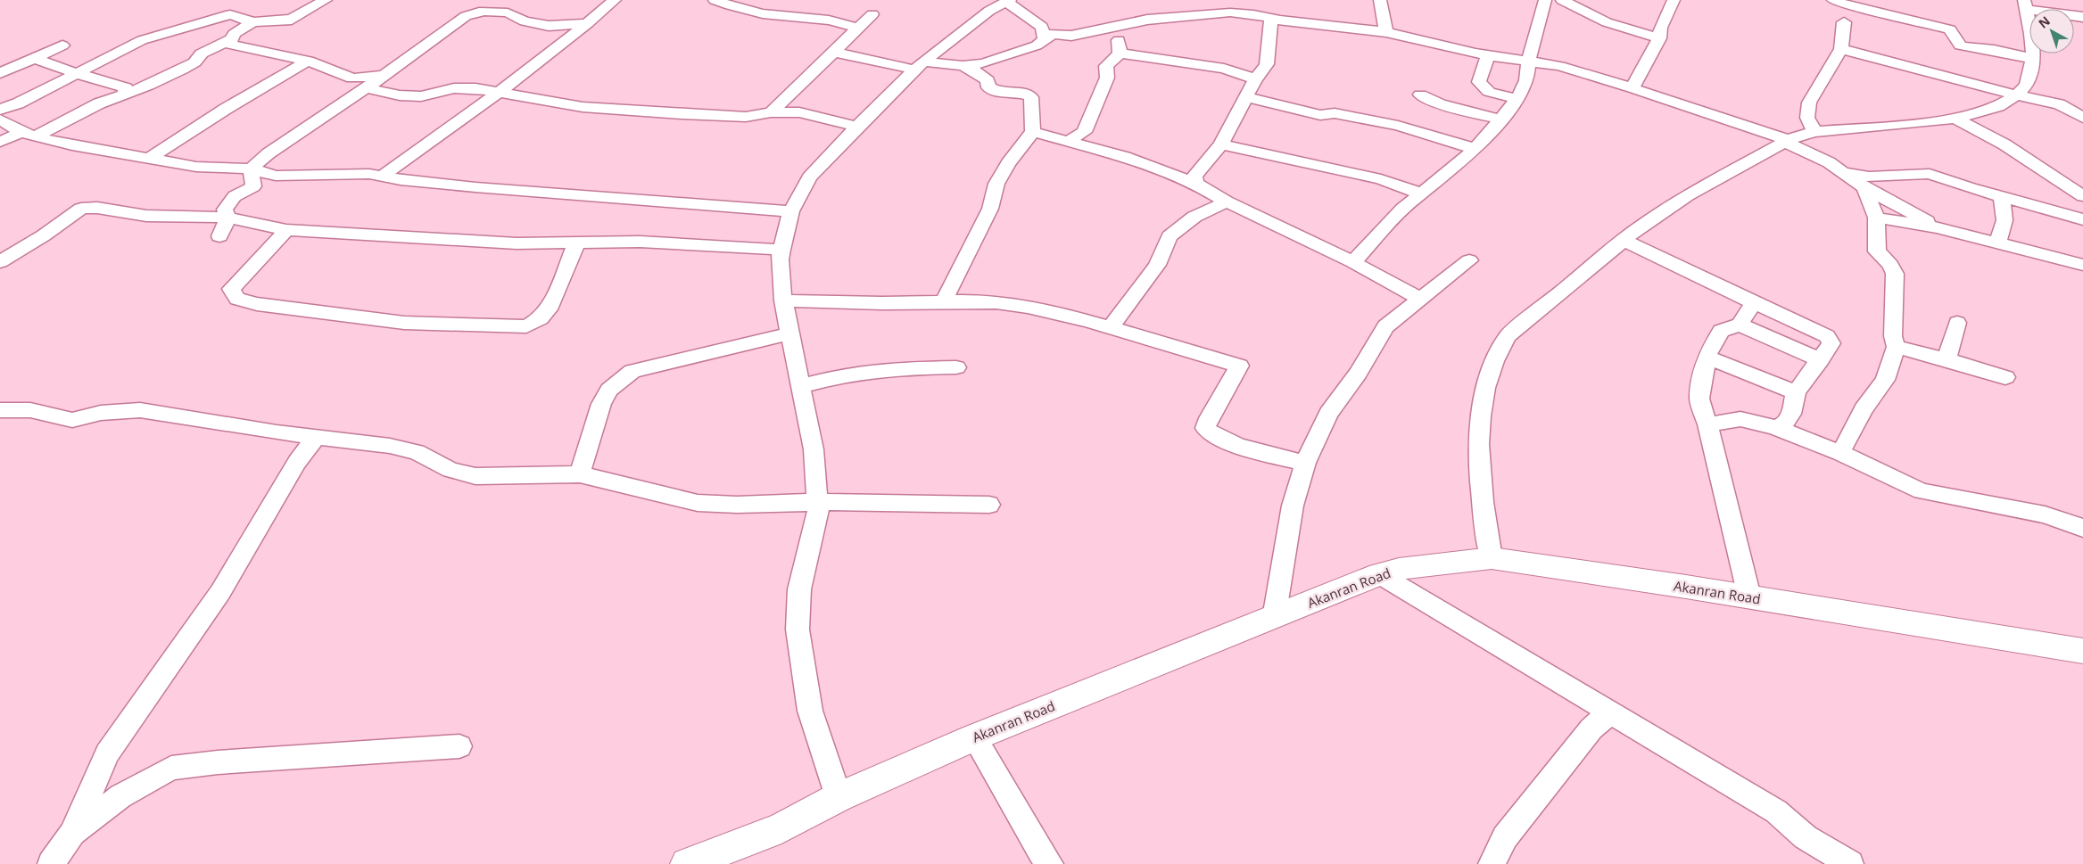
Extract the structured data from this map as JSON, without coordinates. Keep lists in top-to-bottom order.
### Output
{
  "streets": {
    "main road": ["Akanran Road"]
  },
  "north": "top left"
}
